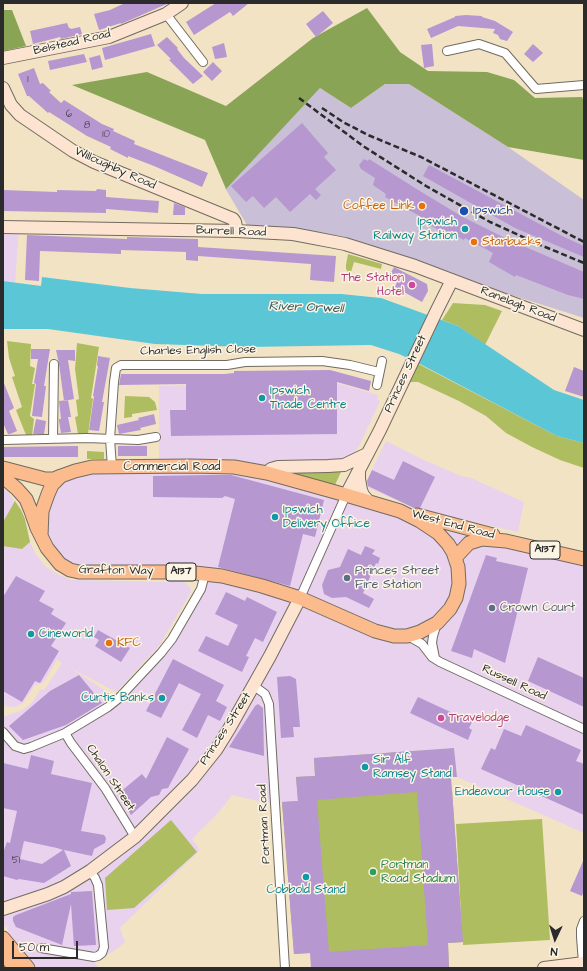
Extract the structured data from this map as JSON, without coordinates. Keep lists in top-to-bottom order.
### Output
{
  "streets": {
    "main road": [
      "Belstead Road",
      "Willoughby Road",
      "Burrell Road",
      "Ranelagh Road",
      "Princes Street",
      "Commercial Road",
      "West End Road",
      "A137",
      "Grafton Way"
    ],
    "street": [
      "Charles English Close",
      "Russell Road",
      "Chalon Street",
      "Portman Road"
    ]
  },
  "crossings": [
    ["Willoughby Road", "Burrell Road"],
    ["Burrell Road", "Ranelagh Road"],
    ["Burrell Road", "Princes Street"],
    ["Ranelagh Road", "Princes Street"],
    ["Charles English Close", "Commercial Road"],
    ["Princes Street", "Commercial Road"],
    ["Princes Street", "A137"],
    ["Princes Street", "Grafton Way"],
    ["Princes Street", "Chalon Street"],
    ["Princes Street", "Portman Road"],
    ["Commercial Road", "A137"],
    ["West End Road", "A137"],
    ["A137", "Grafton Way"],
    ["A137", "Russell Road"]
  ],
  "water": ["River Orwell"],
  "places": [
    "Coffee Link",
    "Ipswich",
    "Ipswich Railway Station",
    "Starbucks",
    "The Station Hotel",
    "Ipswich Trade Centre",
    "Ipswich Delivery Office",
    "Princes Street Fire Station",
    "Crown Court",
    "Cineworld",
    "KFC",
    "Curtis Banks",
    "Travelodge",
    "Sir Alf Ramsey Stand",
    "Endeavour House",
    "Portman Road Stadium",
    "Cobbold Stand"
  ],
  "house_numbers": [
    "1",
    "6",
    "8",
    "10",
    "51"
  ],
  "scale_bar": "50 m",
  "north": "bottom"
}
